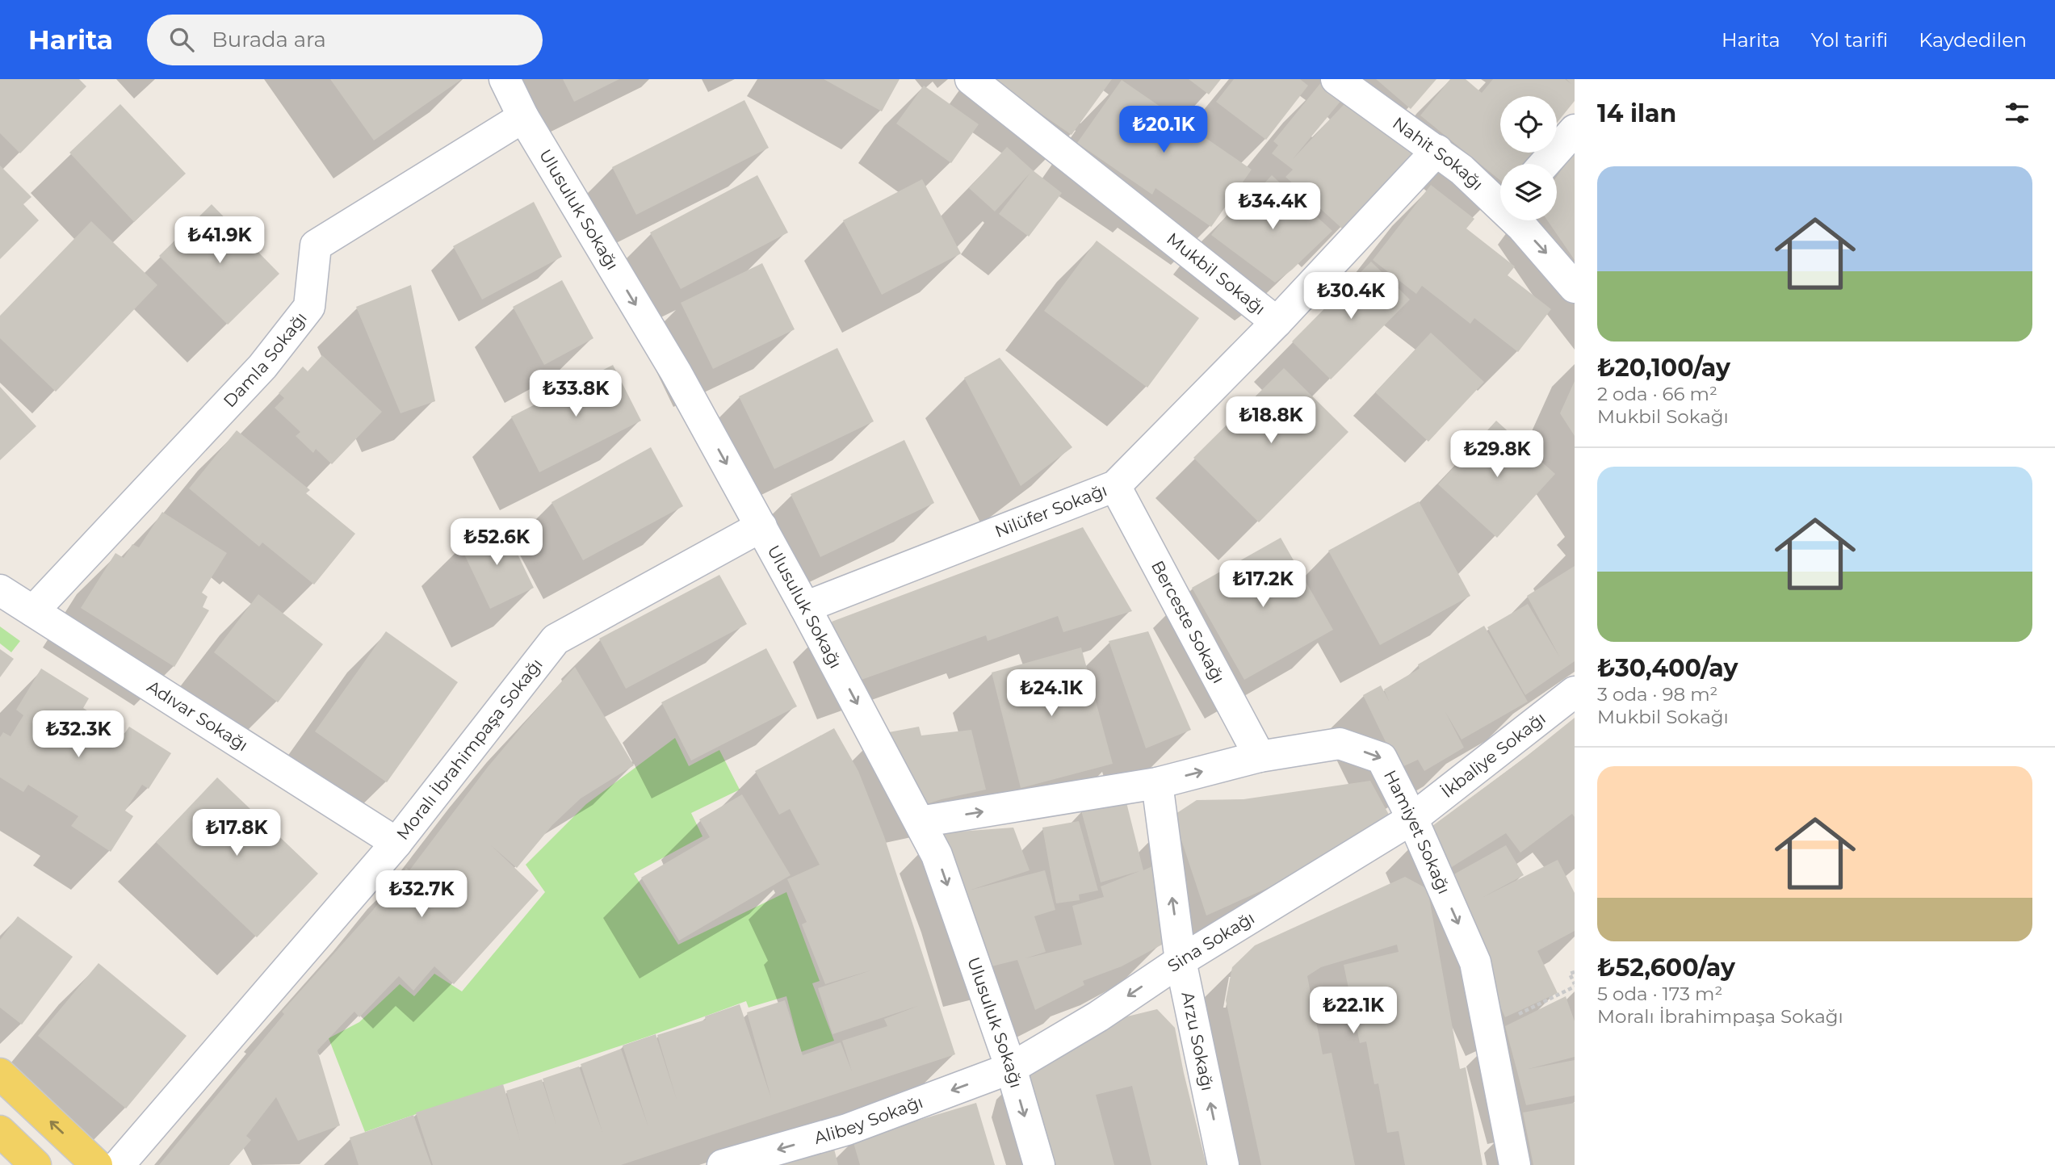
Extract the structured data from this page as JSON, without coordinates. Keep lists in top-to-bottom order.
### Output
{
  "streets": {
    "street": [
      "Nahit Sokağı",
      "Ulusuluk Sokağı",
      "Mukbil Sokağı",
      "Damla Sokağı",
      "Nilüfer Sokağı",
      "Berceste Sokağı",
      "Adıvar Sokağı",
      "Moralı İbrahimpaşa Sokağı",
      "İkbaliye Sokağı",
      "Hamiyet Sokağı",
      "Sina Sokağı",
      "Arzu Sokağı",
      "Alibey Sokağı"
    ]
  },
  "crossings": [
    ["Nahit Sokağı", "Mukbil Sokağı"],
    ["Ulusuluk Sokağı", "Damla Sokağı"],
    ["Ulusuluk Sokağı", "Nilüfer Sokağı"],
    ["Ulusuluk Sokağı", "Moralı İbrahimpaşa Sokağı"],
    ["Ulusuluk Sokağı", "Hamiyet Sokağı"],
    ["Ulusuluk Sokağı", "Sina Sokağı"],
    ["Ulusuluk Sokağı", "Alibey Sokağı"],
    ["Mukbil Sokağı", "Nilüfer Sokağı"],
    ["Damla Sokağı", "Adıvar Sokağı"],
    ["Nilüfer Sokağı", "Berceste Sokağı"],
    ["Berceste Sokağı", "Hamiyet Sokağı"],
    ["Adıvar Sokağı", "Moralı İbrahimpaşa Sokağı"],
    ["İkbaliye Sokağı", "Hamiyet Sokağı"],
    ["İkbaliye Sokağı", "Sina Sokağı"],
    ["Hamiyet Sokağı", "Sina Sokağı"],
    ["Hamiyet Sokağı", "Arzu Sokağı"],
    ["Sina Sokağı", "Arzu Sokağı"],
    ["Sina Sokağı", "Alibey Sokağı"]
  ],
  "one_way": [
    "Ulusuluk Sokağı",
    "Sina Sokağı",
    "Arzu Sokağı",
    "Alibey Sokağı"
  ],
  "page": {
    "header": "Harita",
    "search": "Burada ara",
    "nav": ["Harita", "Yol tarifi", "Kaydedilen"],
    "heading": "14 ilan",
    "price": [
      "₺20.1K",
      "₺34.4K",
      "₺41.9K",
      "₺30.4K",
      "₺33.8K",
      "₺18.8K",
      "₺29.8K",
      "₺52.6K",
      "₺17.2K",
      "₺24.1K",
      "₺32.3K",
      "₺17.8K",
      "₺32.7K",
      "₺22.1K"
    ],
    "list": [
      {
        "name": "₺20,100/ay",
        "note": "2 oda · 66 m² · Mukbil Sokağı"
      },
      {
        "name": "₺30,400/ay",
        "note": "3 oda · 98 m² · Mukbil Sokağı"
      },
      {
        "name": "₺52,600/ay",
        "note": "5 oda · 173 m² · Moralı İbrahimpaşa Sokağı"
      }
    ]
  }
}
